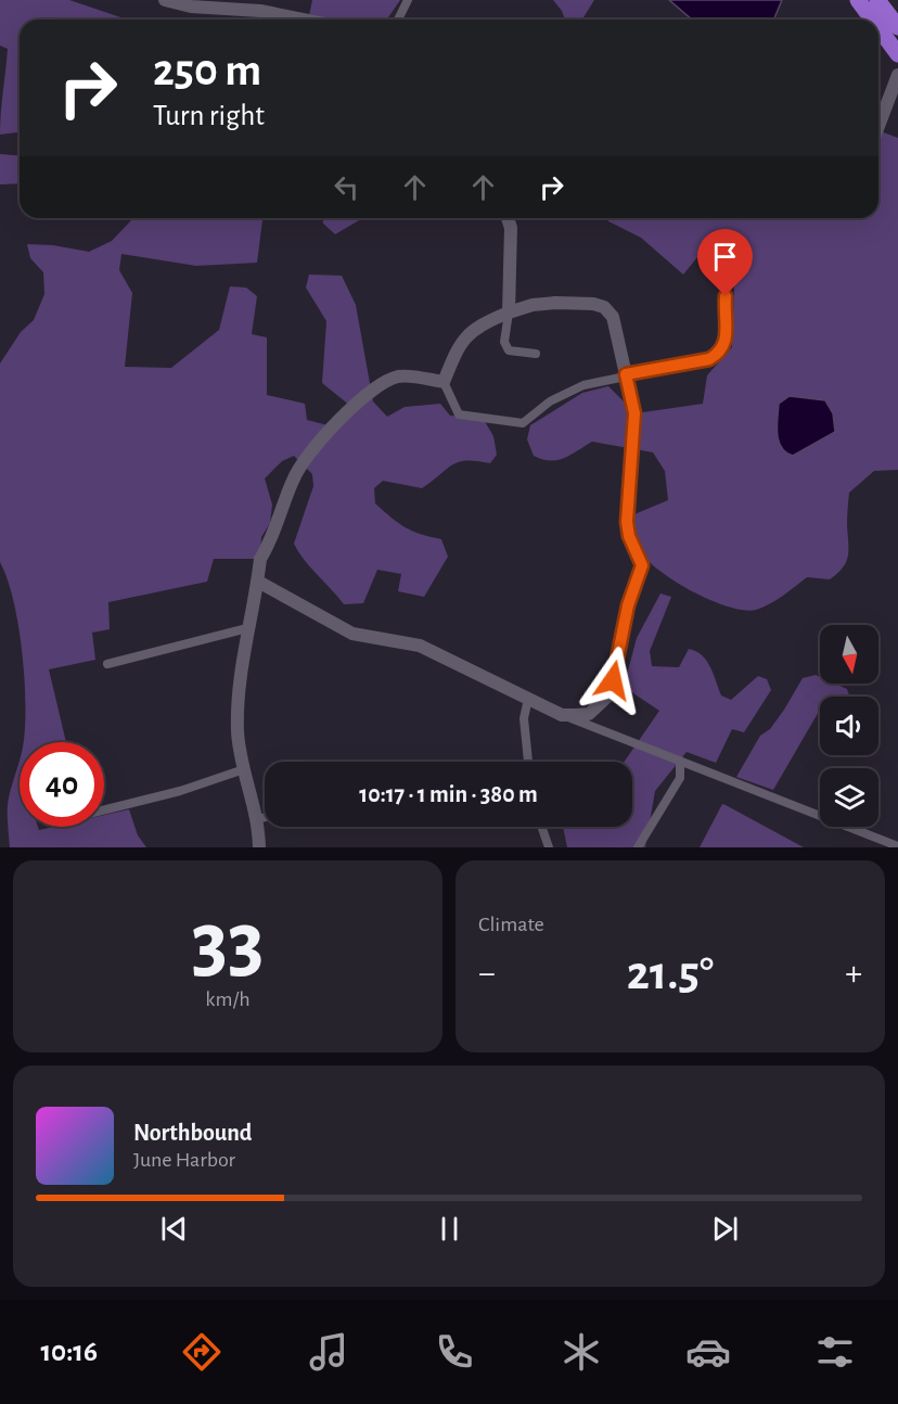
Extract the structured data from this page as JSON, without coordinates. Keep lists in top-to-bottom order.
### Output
{
  "north": "bottom",
  "page": {
    "turn": ["250 m", "Turn right"],
    "limit": "40",
    "trip": "10:17 · 1 min · 380 m",
    "tile": [
      ["33", "km/h"],
      "Climate"
    ],
    "heat": ["−", "21.5°", "+"],
    "song": ["Northbound", "June Harbor"],
    "tabs": "10:16"
  }
}
